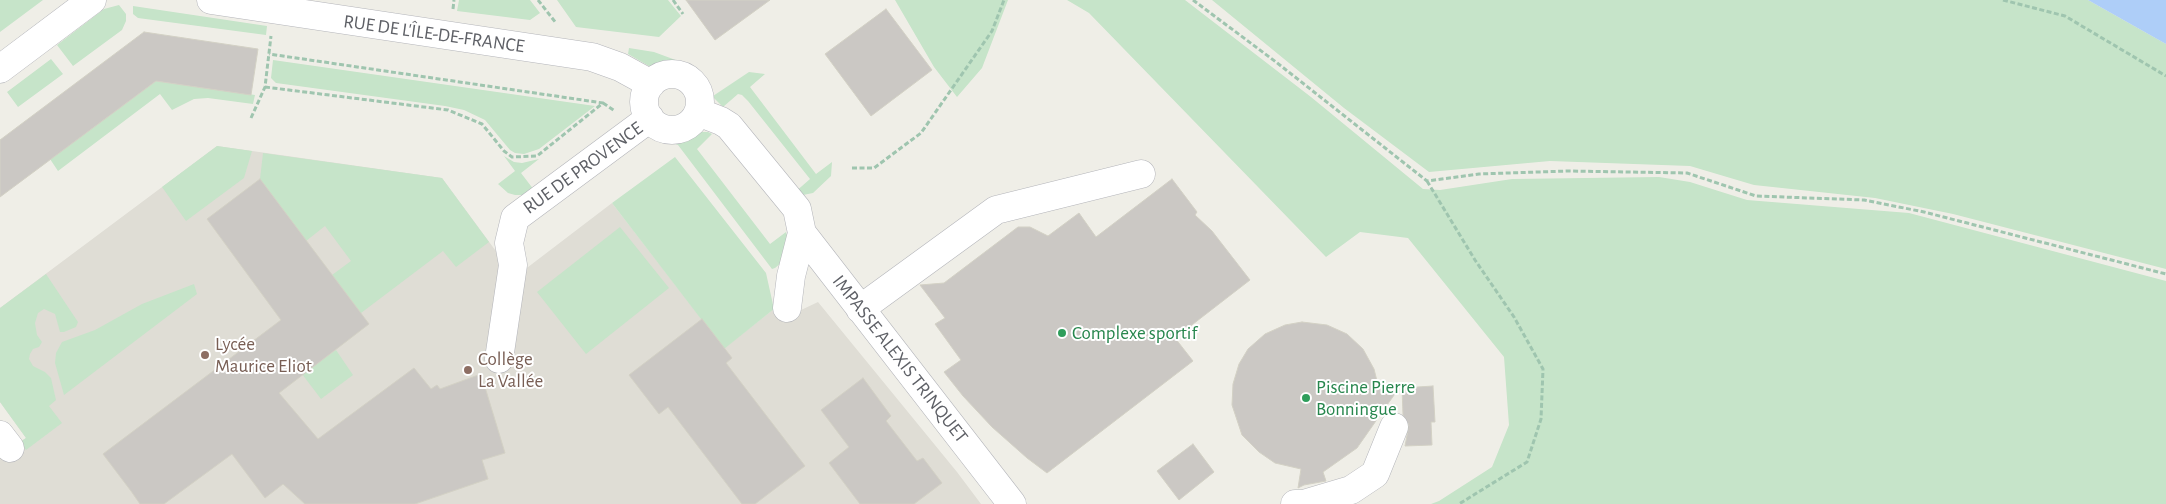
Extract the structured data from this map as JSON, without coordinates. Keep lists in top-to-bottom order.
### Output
{
  "streets": {
    "street": ["RUE DE L'ÎLE-DE-FRANCE", "RUE DE PROVENCE", "IMPASSE ALEXIS TRINQUET"]
  },
  "crossings": [
    ["RUE DE L'ÎLE-DE-FRANCE", "RUE DE PROVENCE"],
    ["RUE DE L'ÎLE-DE-FRANCE", "IMPASSE ALEXIS TRINQUET"],
    ["RUE DE PROVENCE", "IMPASSE ALEXIS TRINQUET"]
  ],
  "places": [
    "Complexe sportif",
    "Lycée Maurice Eliot",
    "Collège La Vallée",
    "Piscine Pierre Bonningue"
  ]
}
